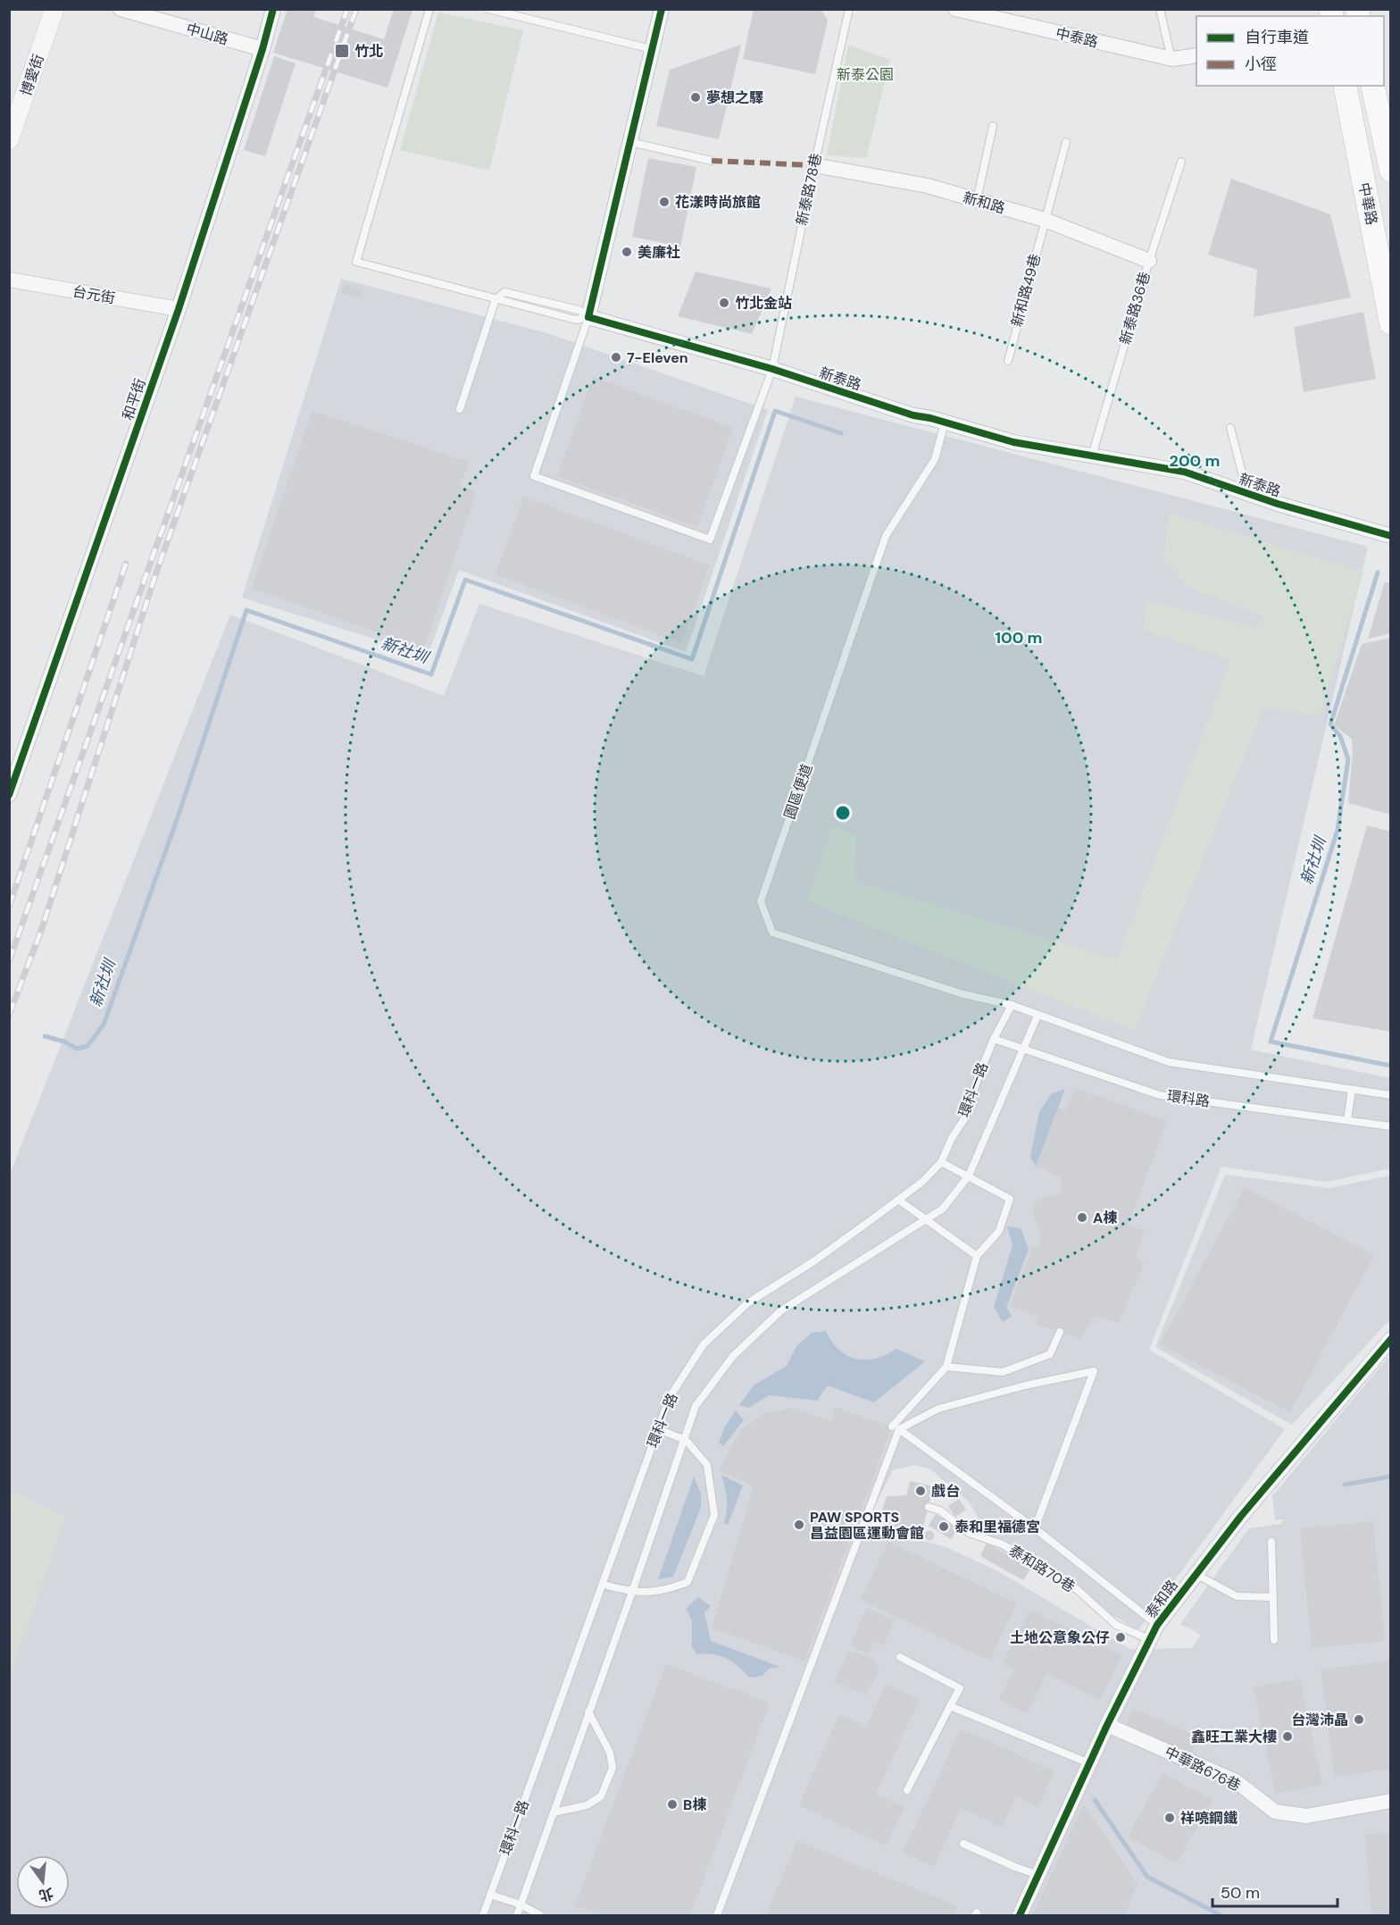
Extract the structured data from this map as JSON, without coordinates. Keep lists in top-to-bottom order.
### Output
{
  "streets": {
    "main road": ["中華路"],
    "street": [
      "中山路",
      "中泰路",
      "博愛街",
      "新和路",
      "台元街",
      "新泰路",
      "和平街",
      "泰和路",
      "中華路676巷"
    ],
    "lane": [
      "新泰路78巷",
      "新和路49巷",
      "新泰路36巷",
      "園區便道",
      "環科一路",
      "環科路",
      "泰和路70巷"
    ]
  },
  "crossings": [
    ["中山路", "和平街"],
    ["新泰路78巷", "新和路"],
    ["新泰路78巷", "新泰路"],
    ["新和路", "新和路49巷"],
    ["新和路", "新泰路36巷"],
    ["台元街", "和平街"],
    ["新泰路36巷", "新泰路"],
    ["新泰路", "園區便道"],
    ["園區便道", "環科一路"],
    ["環科一路", "環科路"],
    ["泰和路70巷", "泰和路"],
    ["泰和路", "中華路676巷"]
  ],
  "water": ["新社圳"],
  "parks": ["新泰公園"],
  "places": {
    "transit": ["竹北"],
    "other": [
      "夢想之驛",
      "花漾時尚旅館",
      "美廉社",
      "竹北金站",
      "7-Eleven",
      "A棟",
      "戲台",
      "PAW SPORTS 昌益園區運動會館",
      "泰和里福德宮",
      "土地公意象公仔",
      "台灣沛晶",
      "鑫旺工業大樓",
      "B棟",
      "祥喨鋼鐵"
    ]
  },
  "legend": ["自行車道", "小徑"],
  "scale_bar": "50 m",
  "north": "bottom",
  "rings": ["200 m", "100 m"]
}
